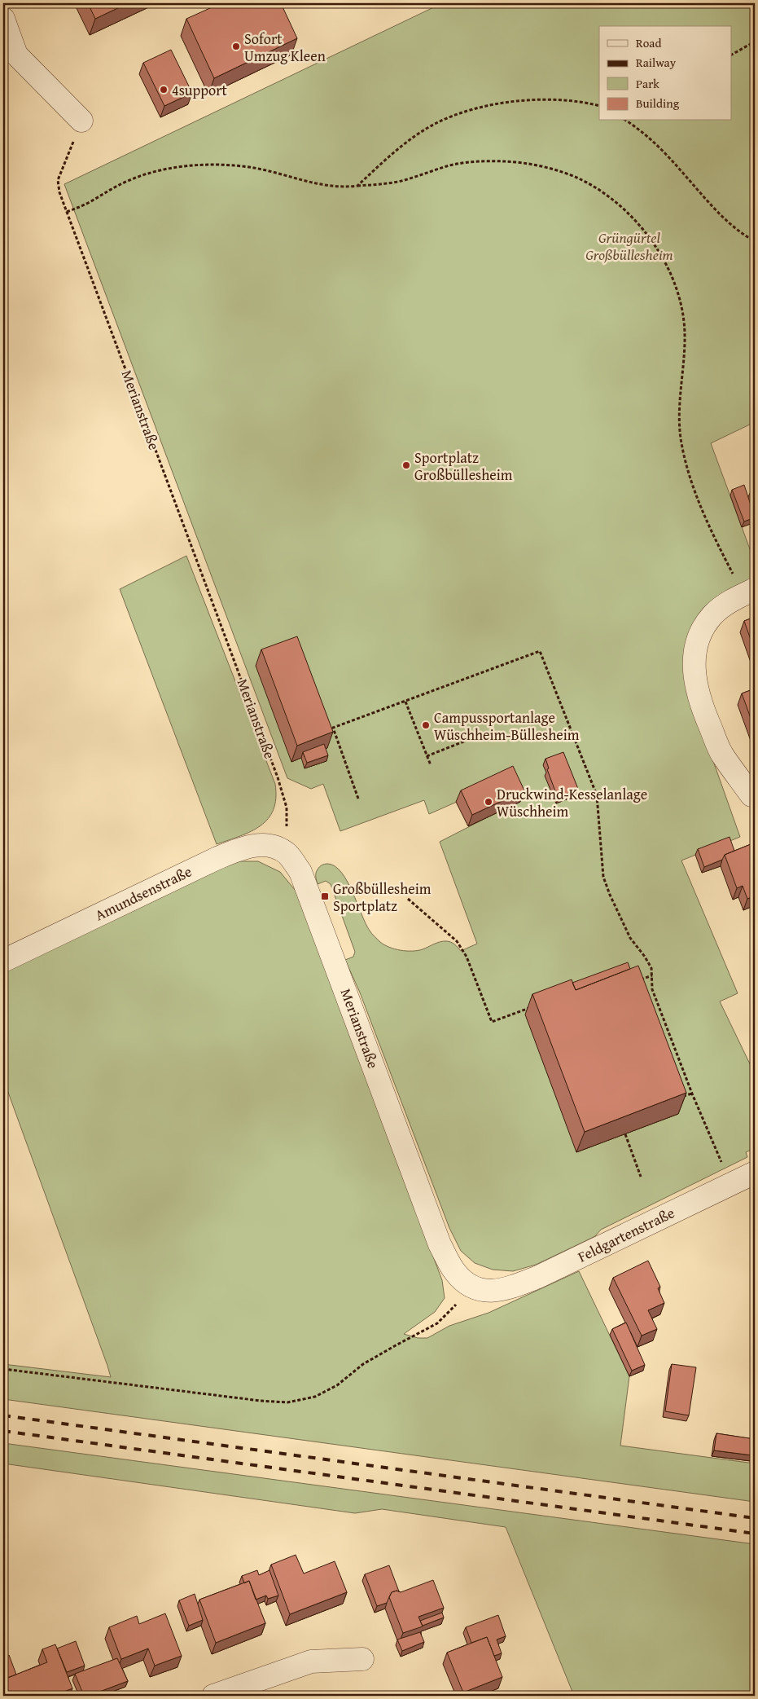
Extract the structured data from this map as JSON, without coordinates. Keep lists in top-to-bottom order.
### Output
{
  "streets": {
    "street": ["Merianstraße", "Amundsenstraße", "Feldgartenstraße"]
  },
  "crossings": [
    ["Merianstraße", "Amundsenstraße"],
    ["Merianstraße", "Feldgartenstraße"]
  ],
  "parks": ["Grüngürtel Großbüllesheim"],
  "places": {
    "other": [
      "Sofort Umzug Kleen",
      "4support",
      "Sportplatz Großbüllesheim",
      "Campussportanlage Wüschheim-Büllesheim",
      "Druckwind-Kesselanlage Wüschheim"
    ],
    "transit": ["Großbüllesheim Sportplatz"]
  },
  "legend": [
    "Road",
    "Railway",
    "Park",
    "Building"
  ]
}
